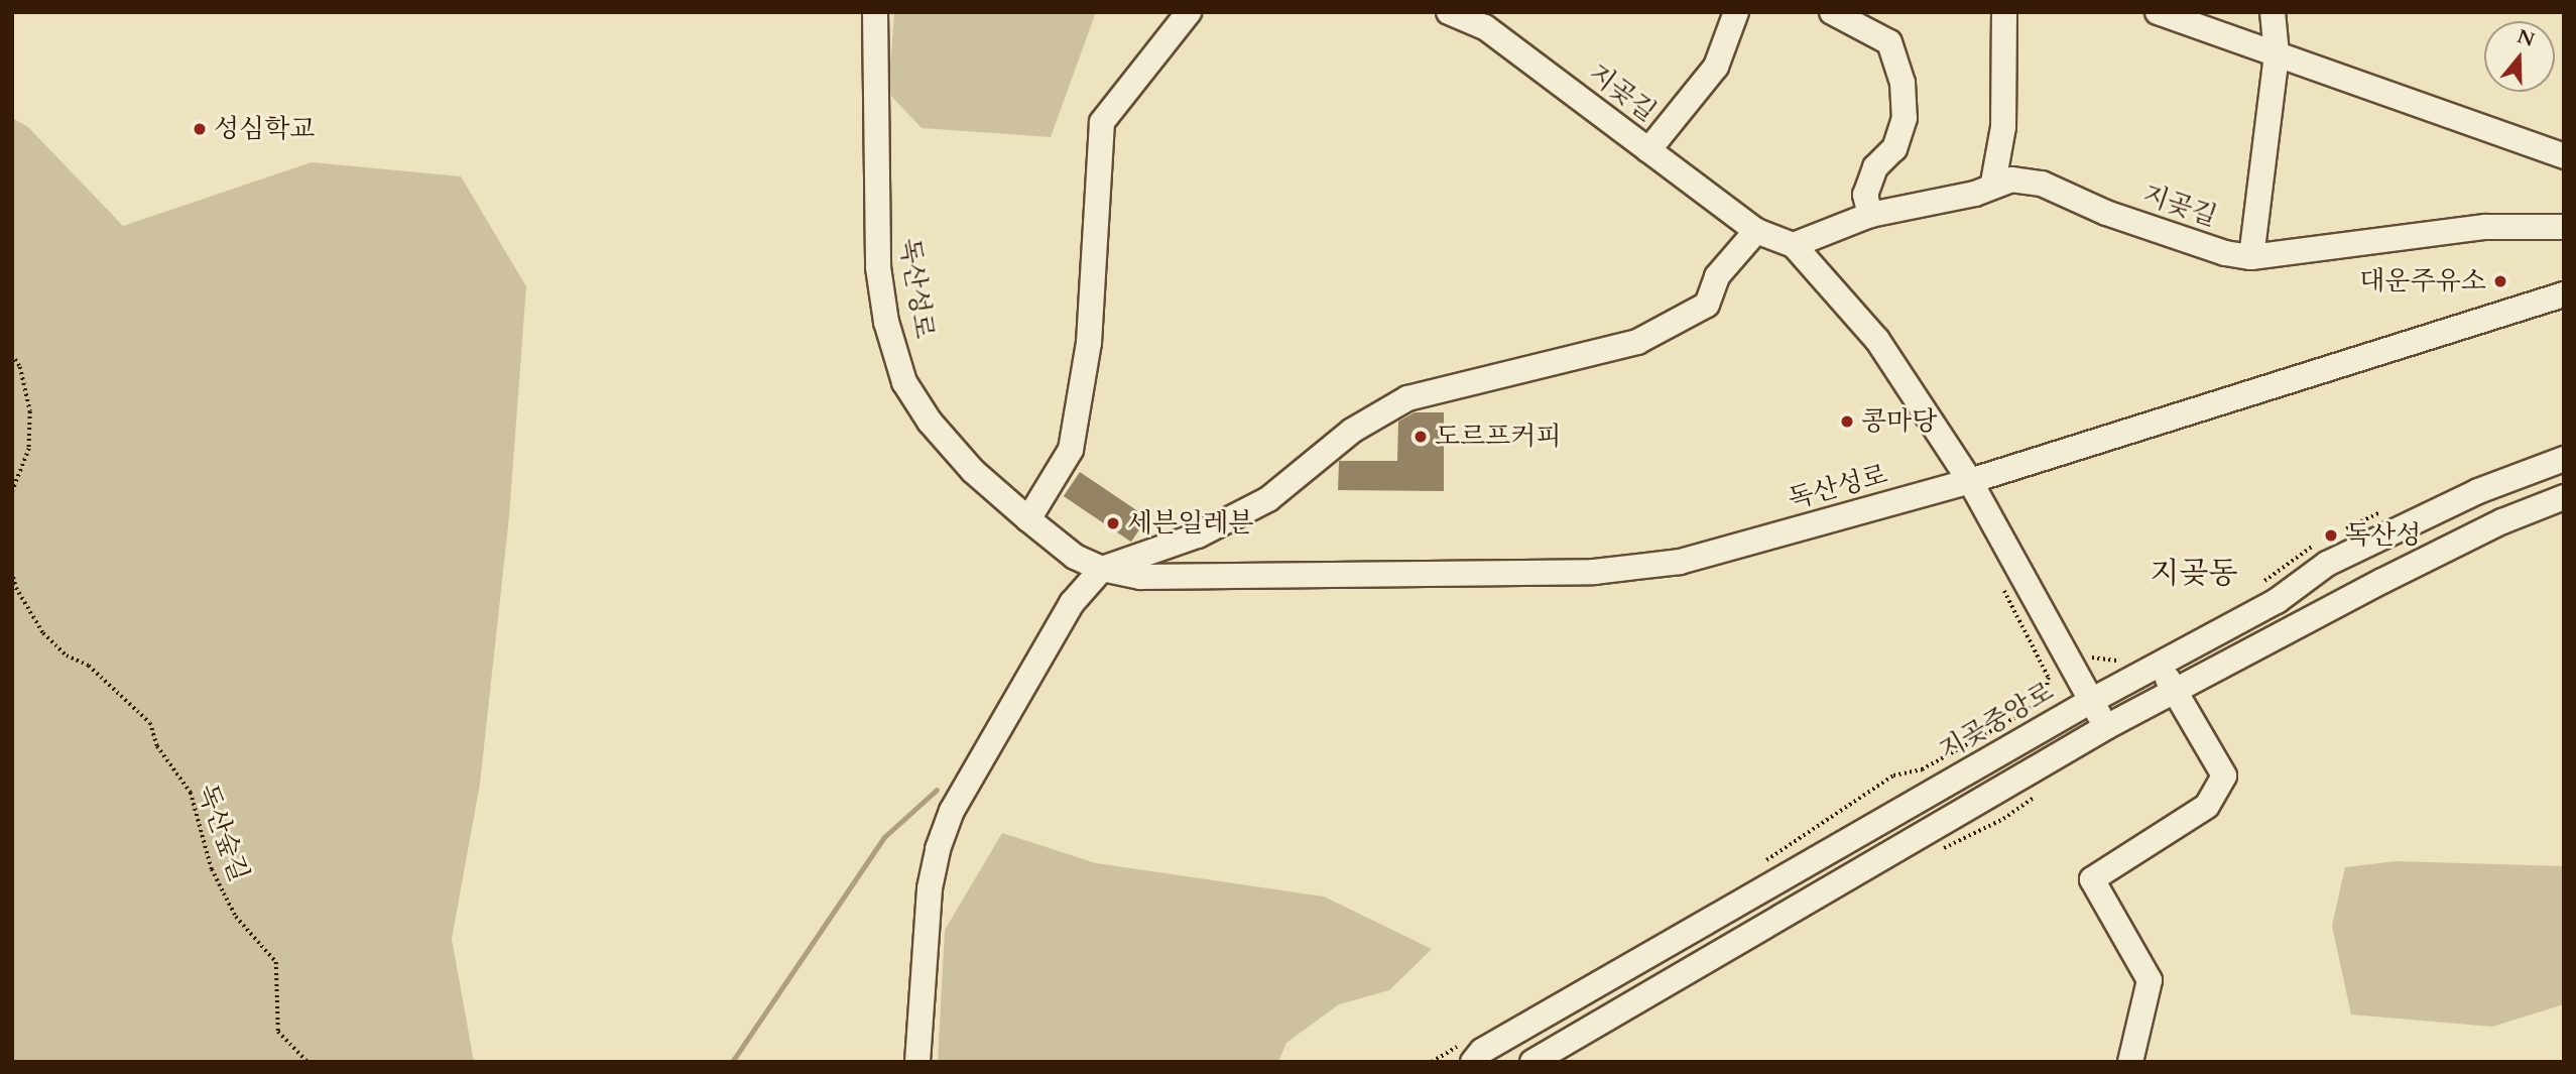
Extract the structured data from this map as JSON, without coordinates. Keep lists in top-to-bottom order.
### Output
{
  "streets": {
    "street": ["지곶길", "독산성로", "지곶중앙로"],
    "path": ["독산숲길"]
  },
  "crossings": [
    ["지곶길", "독산성로"],
    ["지곶길", "지곶중앙로"]
  ],
  "districts": ["지곶동"],
  "places": [
    "성심학교",
    "대운주유소",
    "콩마당",
    "도르프커피",
    "세븐일레븐",
    "독산성"
  ],
  "north": "top"
}
